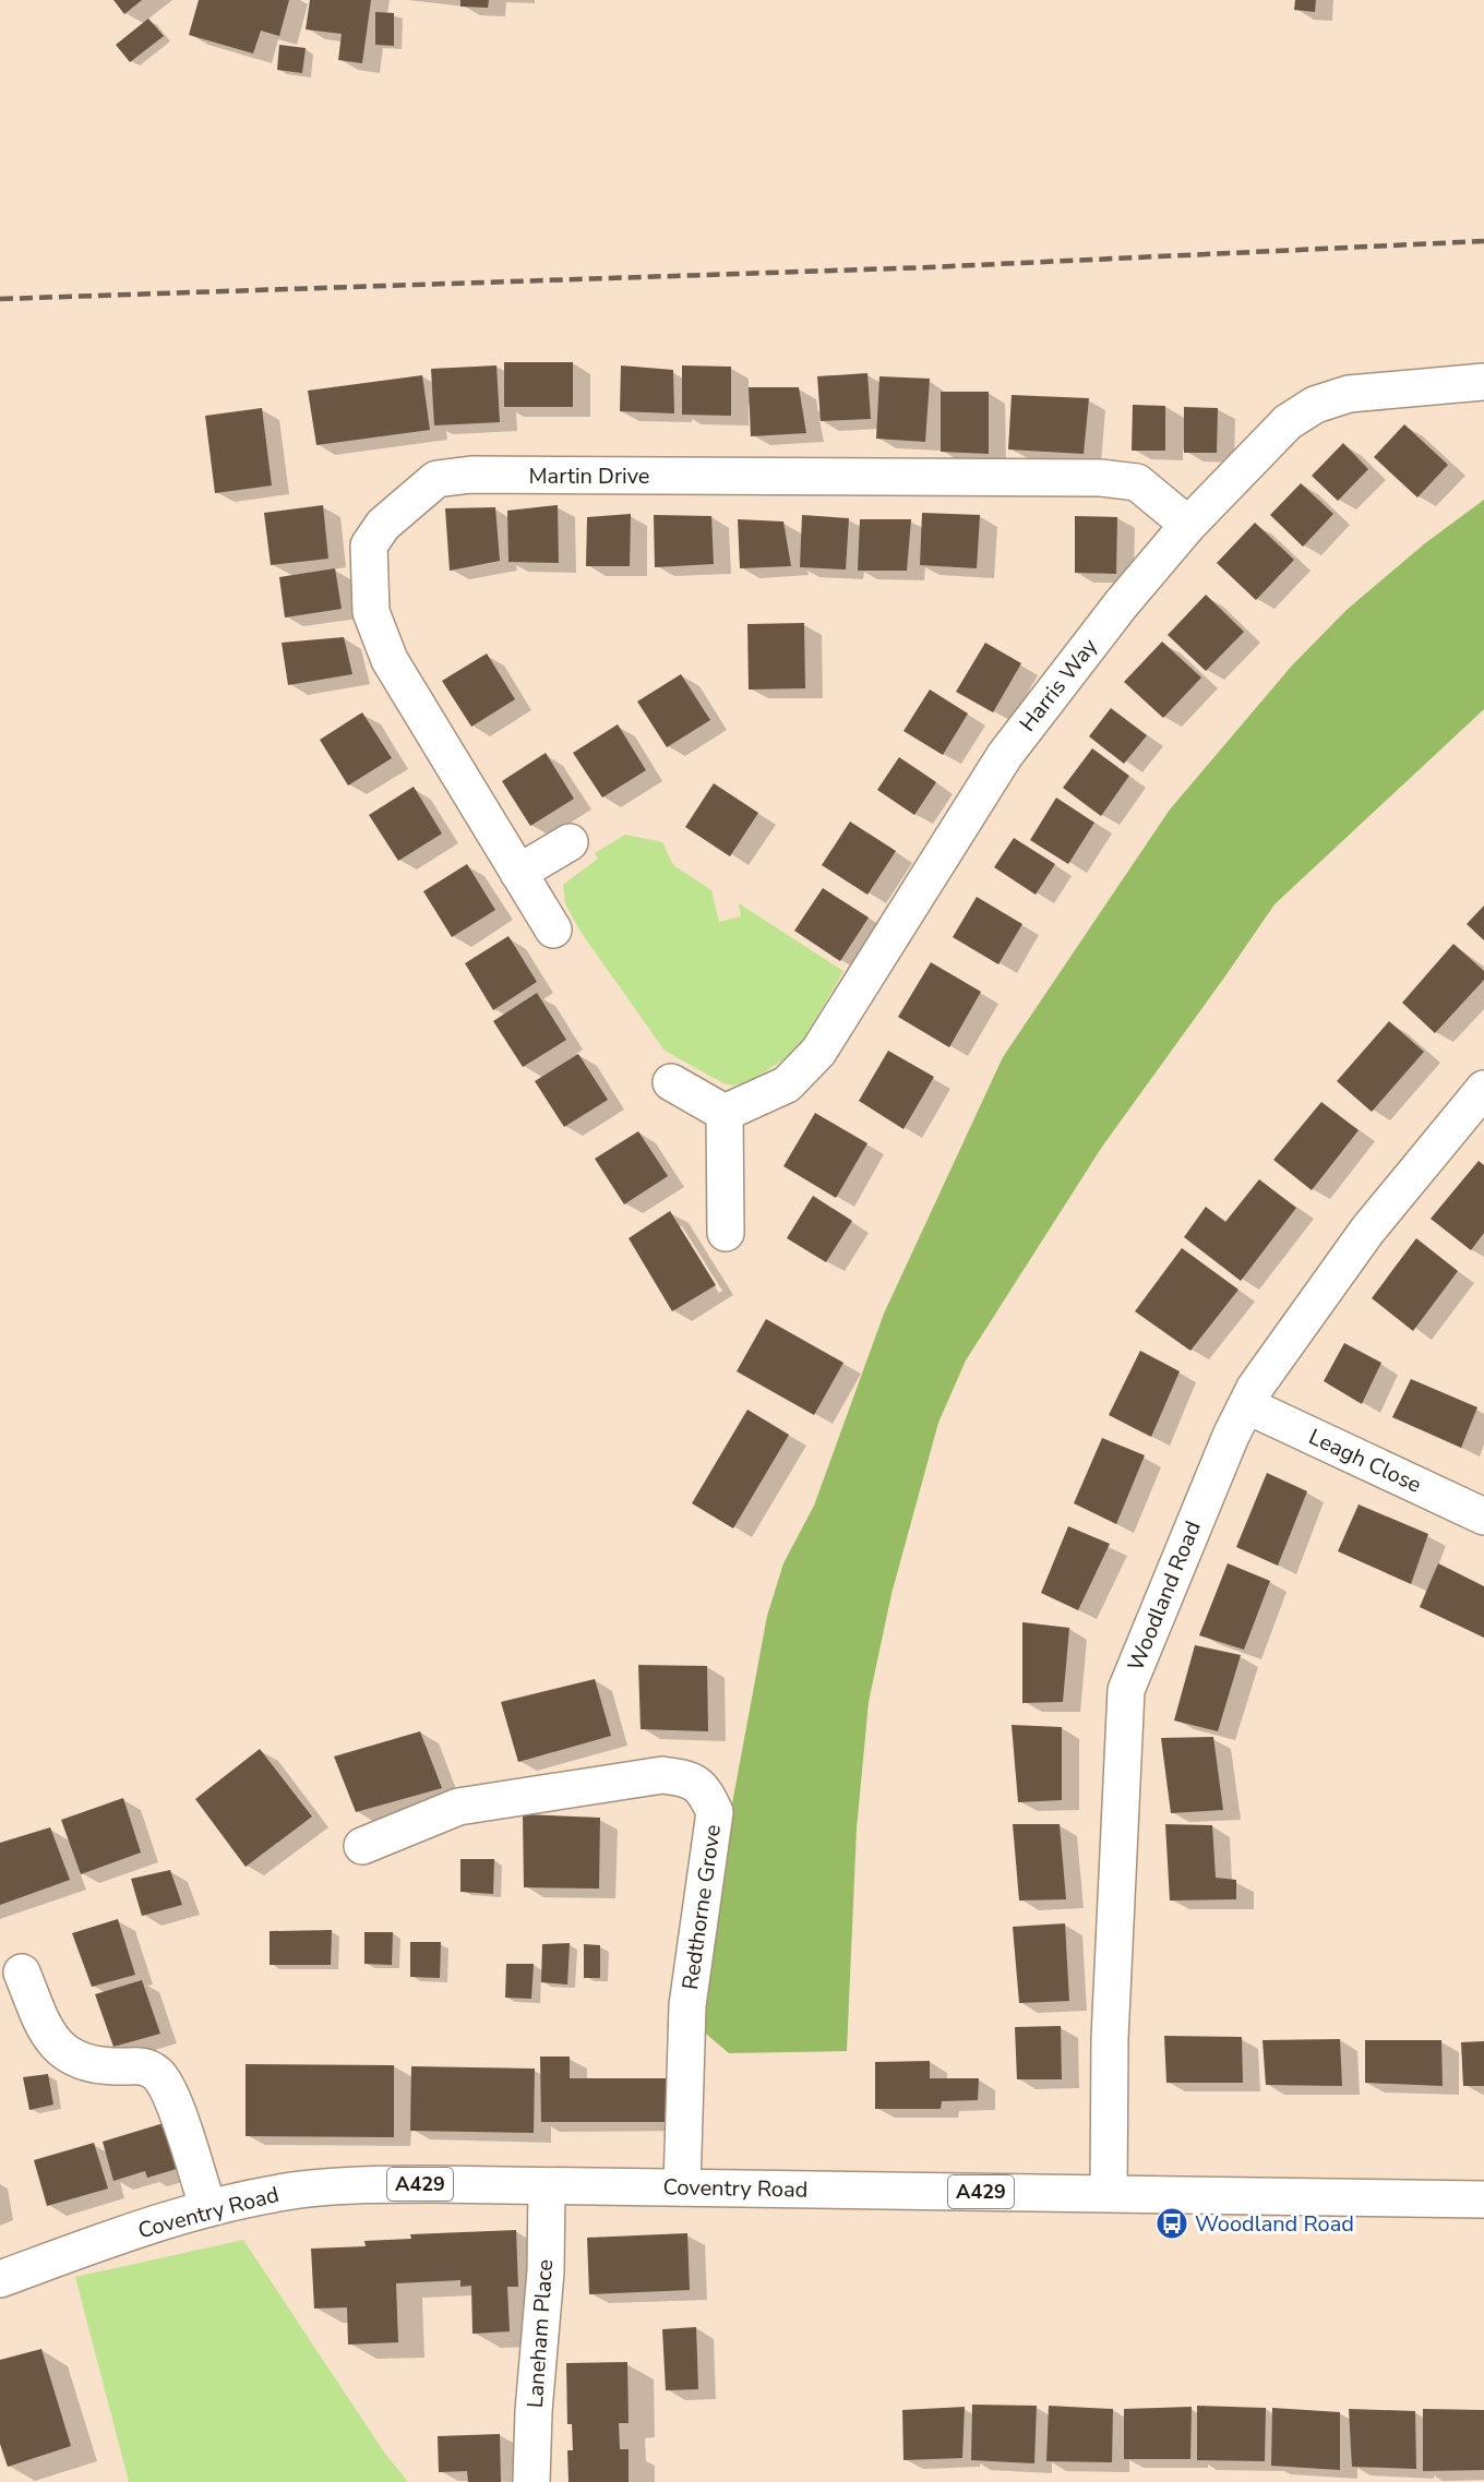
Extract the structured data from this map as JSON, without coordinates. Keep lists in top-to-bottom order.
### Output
{
  "streets": {
    "street": [
      "Martin Drive",
      "Harris Way",
      "Leagh Close",
      "Woodland Road",
      "Redthorne Grove",
      "A429",
      "Coventry Road",
      "Laneham Place"
    ]
  },
  "crossings": [
    ["Martin Drive", "Harris Way"],
    ["Leagh Close", "Woodland Road"],
    ["Woodland Road", "Coventry Road"],
    ["Redthorne Grove", "Coventry Road"],
    ["Coventry Road", "Laneham Place"]
  ],
  "places": {
    "bus stop": ["Woodland Road"]
  }
}
